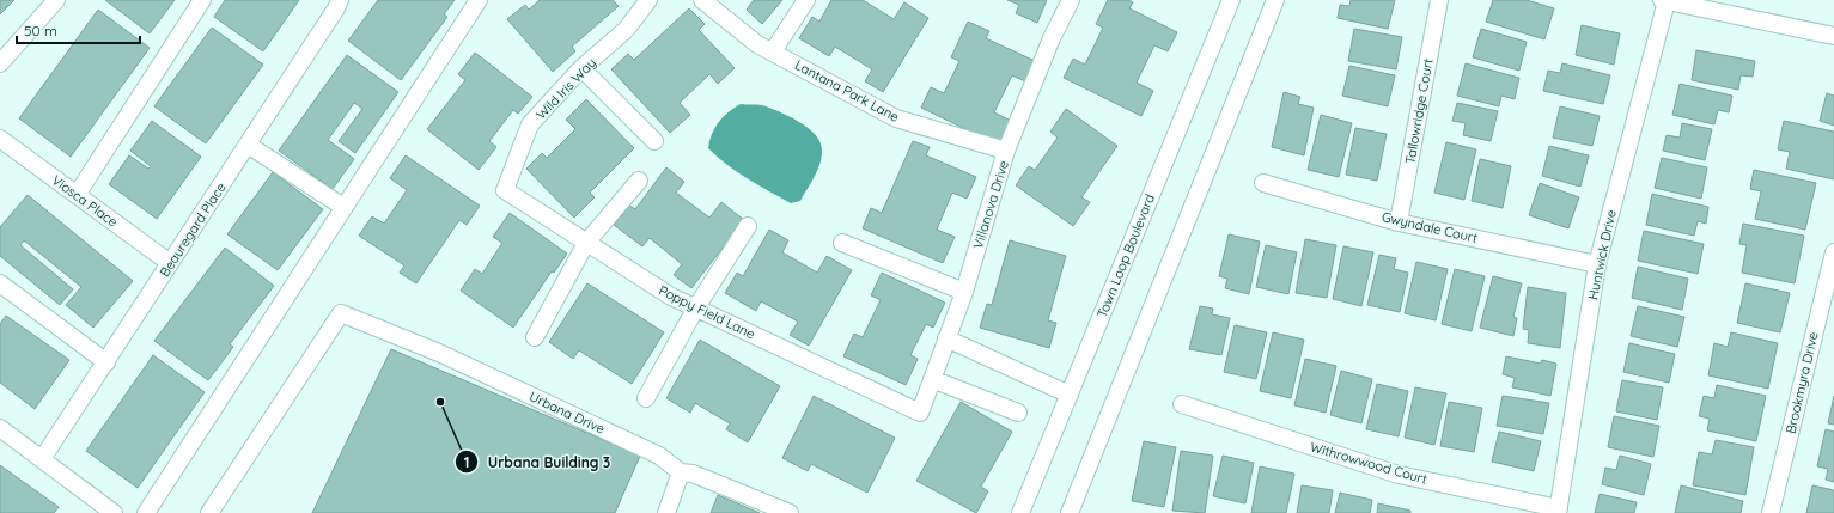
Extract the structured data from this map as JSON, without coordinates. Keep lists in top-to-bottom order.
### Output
{
  "streets": {
    "street": [
      "Wild Iris Way",
      "Lantana Park Lane",
      "Tallowridge Court",
      "Viosca Place",
      "Villanova Drive",
      "Gwyndale Court",
      "Beauregard Place",
      "Huntwick Drive",
      "Town Loop Boulevard",
      "Poppy Field Lane",
      "Brookmyra Drive",
      "Urbana Drive",
      "Withrowwood Court"
    ]
  },
  "crossings": [
    ["Wild Iris Way", "Poppy Field Lane"],
    ["Lantana Park Lane", "Villanova Drive"],
    ["Tallowridge Court", "Gwyndale Court"],
    ["Viosca Place", "Beauregard Place"],
    ["Villanova Drive", "Poppy Field Lane"],
    ["Gwyndale Court", "Huntwick Drive"],
    ["Huntwick Drive", "Withrowwood Court"]
  ],
  "places": ["Urbana Building 3"],
  "scale_bar": "50 m"
}
